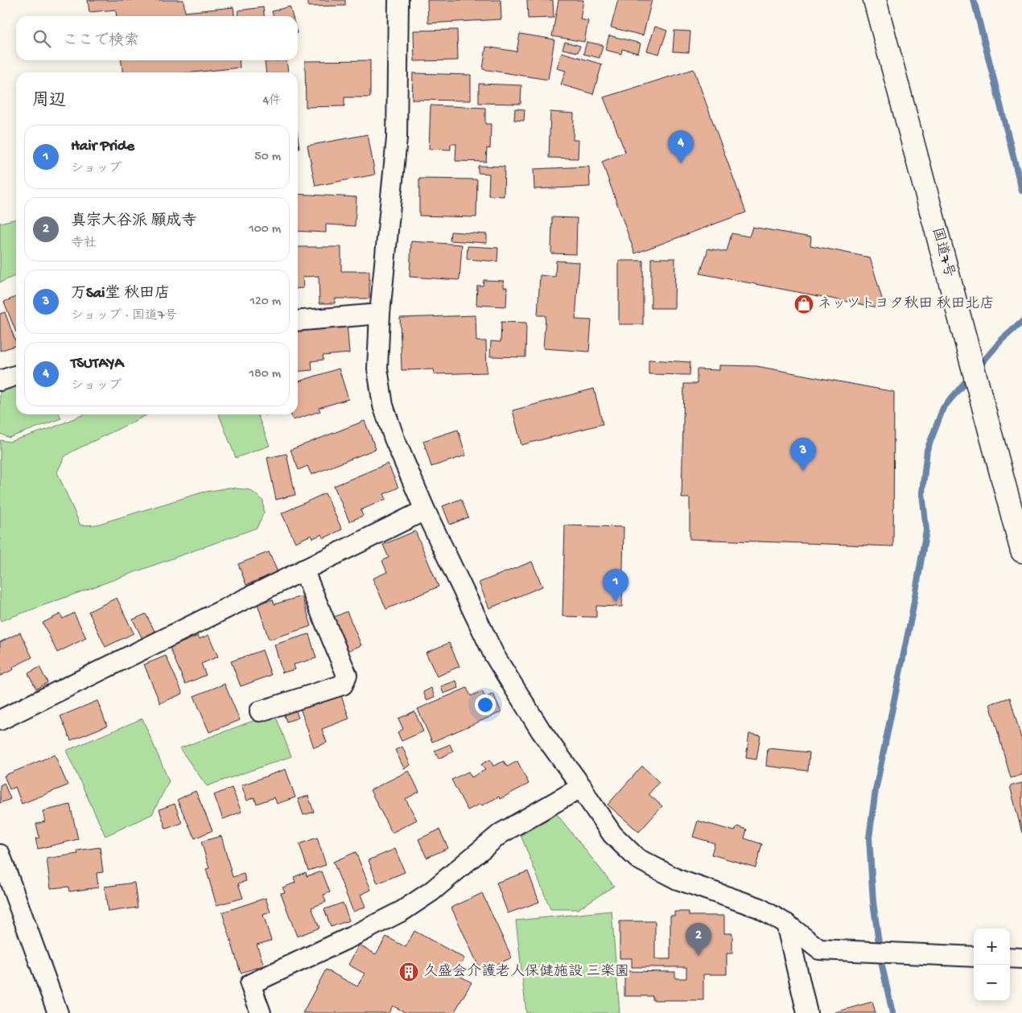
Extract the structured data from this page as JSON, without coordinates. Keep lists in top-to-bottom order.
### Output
{
  "streets": {
    "highway": ["国道7号"]
  },
  "places": {
    "shop": ["ネッツトヨタ秋田 秋田北店"],
    "building": ["久盛会介護老人保健施設 三楽園"]
  },
  "page": {
    "search": "ここで検索",
    "heading": ["周辺", "4件"],
    "list": [
      {
        "mark": "1",
        "name": "Hair Pride",
        "note": "ショップ",
        "value": "50 m"
      },
      {
        "mark": "2",
        "name": "真宗大谷派 願成寺",
        "note": "寺社",
        "value": "100 m"
      },
      {
        "mark": "3",
        "name": "万Sai堂 秋田店",
        "note": "ショップ · 国道7号",
        "value": "120 m"
      },
      {
        "mark": "4",
        "name": "TSUTAYA",
        "note": "ショップ",
        "value": "180 m"
      }
    ],
    "pins": [
      "4",
      "3",
      "1",
      "2"
    ],
    "map_buttons": ["+", "−"]
  }
}
